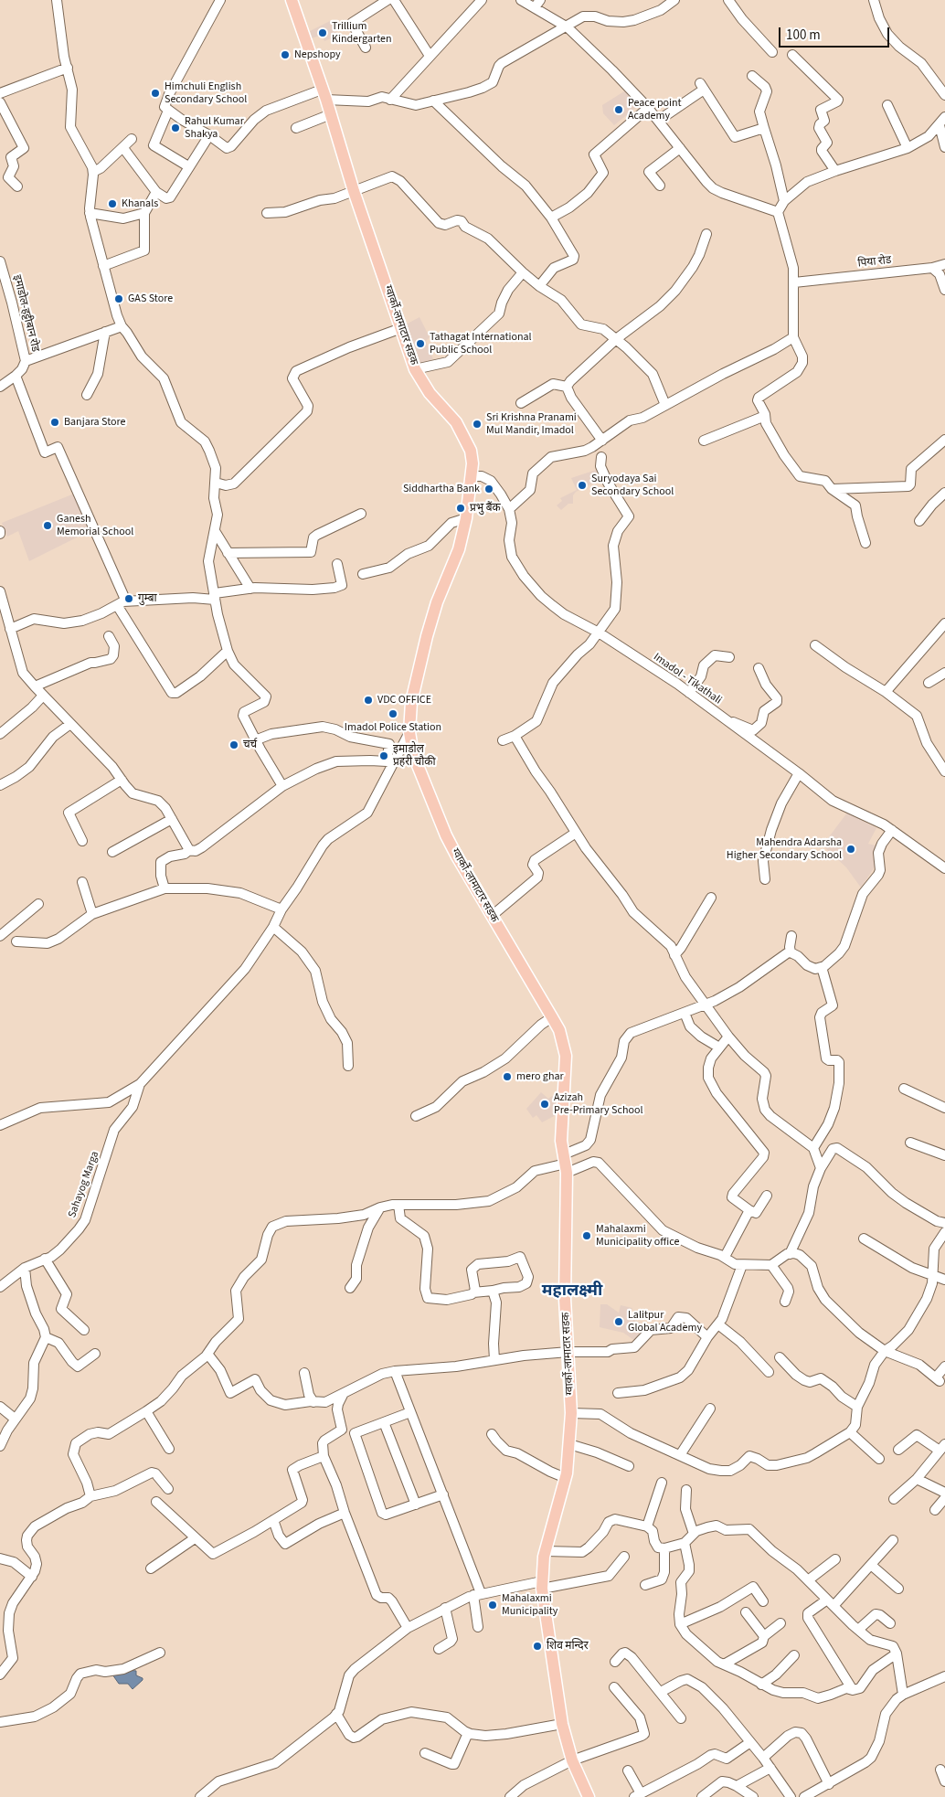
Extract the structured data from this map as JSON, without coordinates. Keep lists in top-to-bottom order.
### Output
{
  "streets": {
    "main road": ["ग्वार्को-लामाटार सडक"],
    "street": [
      "पिया रोड",
      "इमाडोल-हट्टीबान रोड",
      "Imadol - Tikathali",
      "Sahayog Marga"
    ]
  },
  "crossings": [
    ["ग्वार्को-लामाटार सडक", "Imadol - Tikathali"]
  ],
  "districts": ["महालक्ष्मी"],
  "places": [
    "Trillium Kindergarten",
    "Nepshopy",
    "Himchuli English Secondary School",
    "Peace point Academy",
    "Rahul Kumar Shakya",
    "Khanals",
    "GAS Store",
    "Tathagat International Public School",
    "Banjara Store",
    "Sri Krishna Pranami Mul Mandir, Imadol",
    "Suryodaya Sai Secondary School",
    "Siddhartha Bank",
    "प्रभु बैंक",
    "Ganesh Memorial School",
    "गुम्बा",
    "VDC OFFICE",
    "Imadol Police Station",
    "चर्च",
    "इमाडोल प्रहरी चौकी",
    "Mahendra Adarsha Higher Secondary School",
    "mero ghar",
    "Azizah Pre-Primary School",
    "Mahalaxmi Municipality office",
    "Lalitpur Global Academy",
    "Mahalaxmi Municipality",
    "शिव मन्दिर"
  ],
  "scale_bar": "100 m"
}
